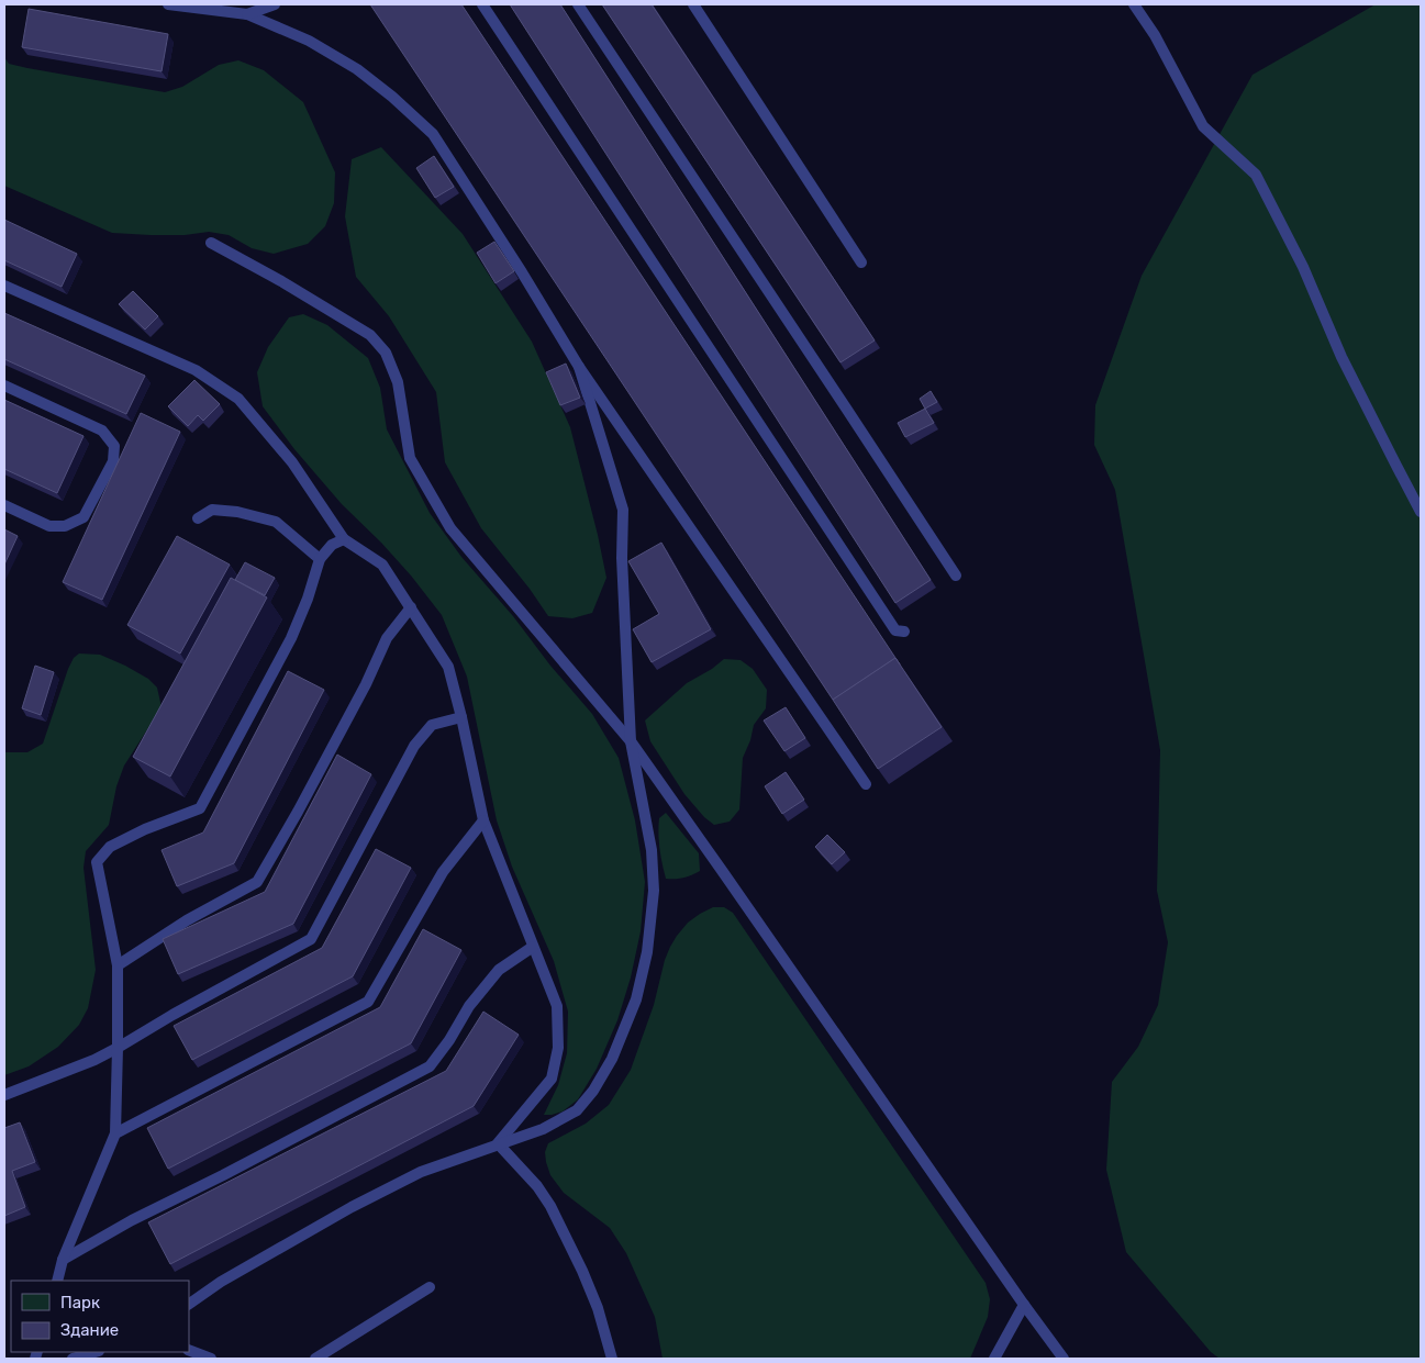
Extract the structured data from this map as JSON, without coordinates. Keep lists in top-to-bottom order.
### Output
{
  "legend": ["Парк", "Здание"]
}
